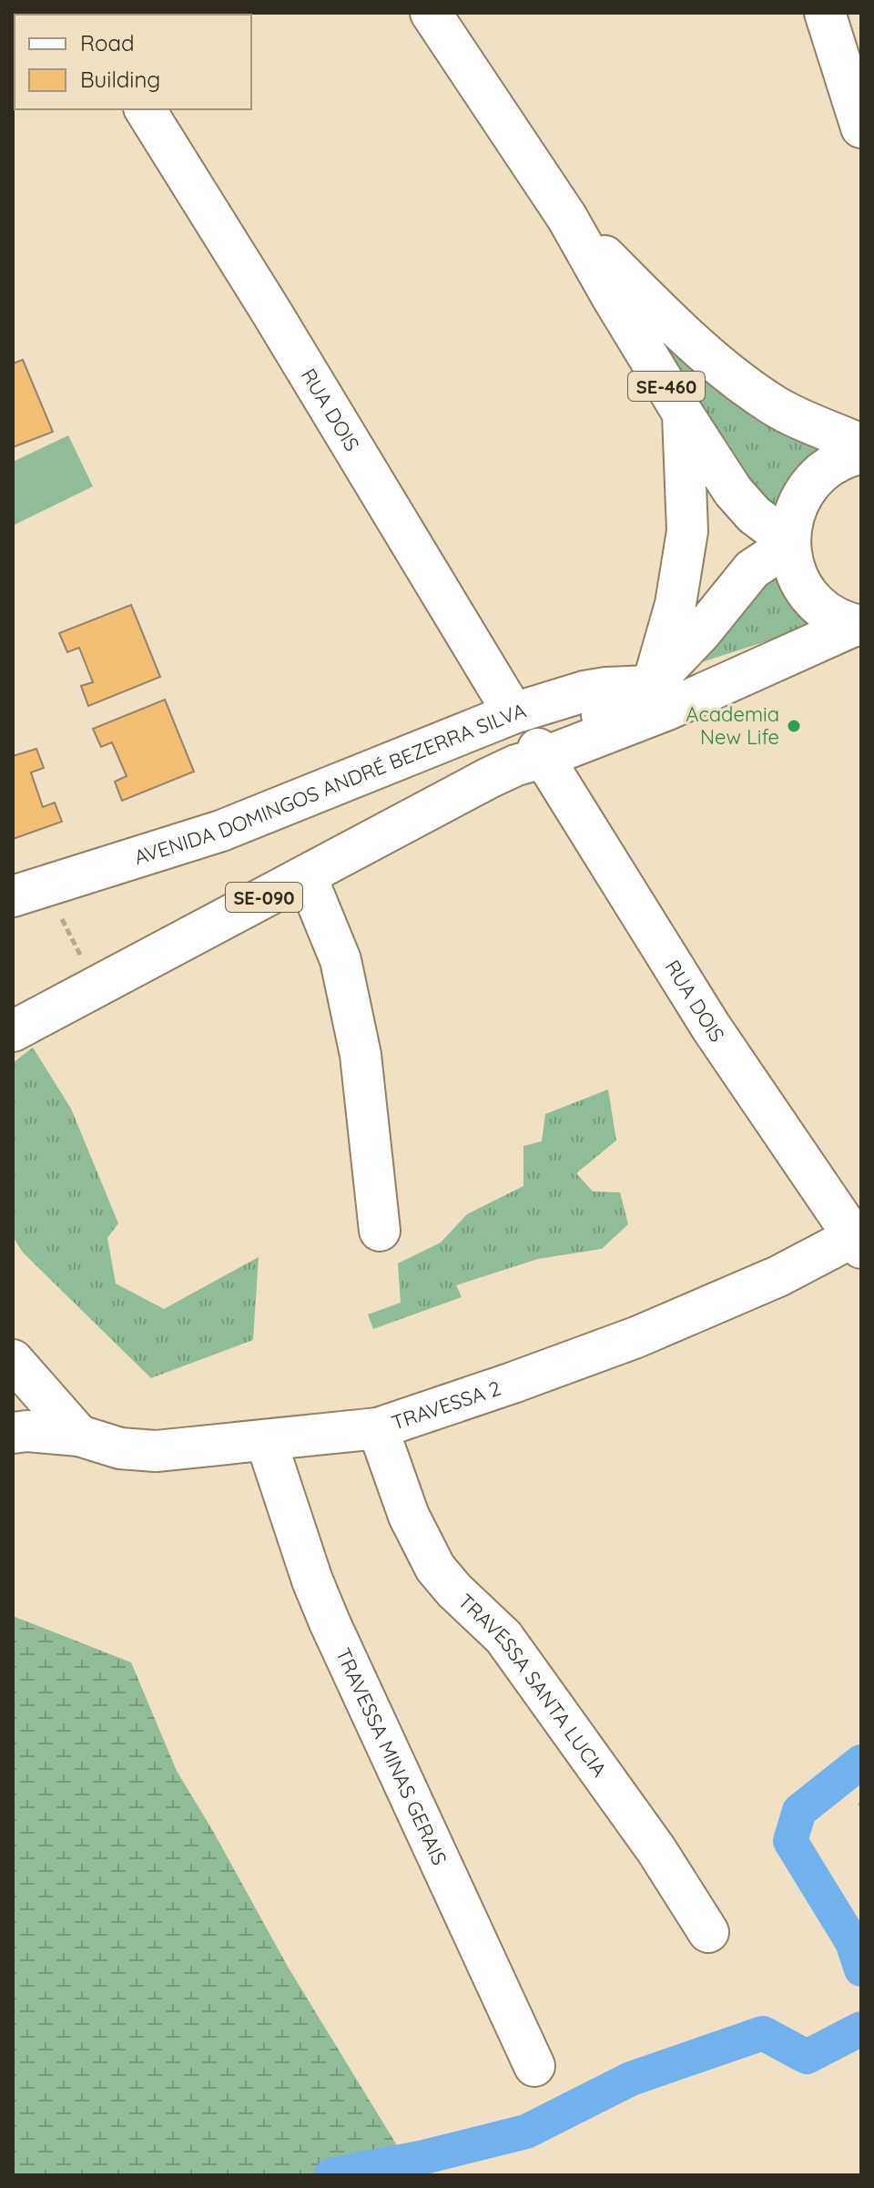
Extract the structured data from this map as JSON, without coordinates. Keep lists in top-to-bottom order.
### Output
{
  "streets": {
    "street": [
      "SE-460",
      "RUA DOIS",
      "AVENIDA DOMINGOS ANDRÉ BEZERRA SILVA",
      "SE-090",
      "TRAVESSA 2",
      "TRAVESSA SANTA LUCIA",
      "TRAVESSA MINAS GERAIS"
    ]
  },
  "crossings": [
    ["SE-460", "SE-090"],
    ["RUA DOIS", "AVENIDA DOMINGOS ANDRÉ BEZERRA SILVA"],
    ["RUA DOIS", "SE-090"],
    ["RUA DOIS", "TRAVESSA 2"],
    ["AVENIDA DOMINGOS ANDRÉ BEZERRA SILVA", "SE-090"],
    ["TRAVESSA 2", "TRAVESSA SANTA LUCIA"],
    ["TRAVESSA 2", "TRAVESSA MINAS GERAIS"]
  ],
  "places": ["Academia New Life"],
  "legend": ["Road", "Building"]
}
